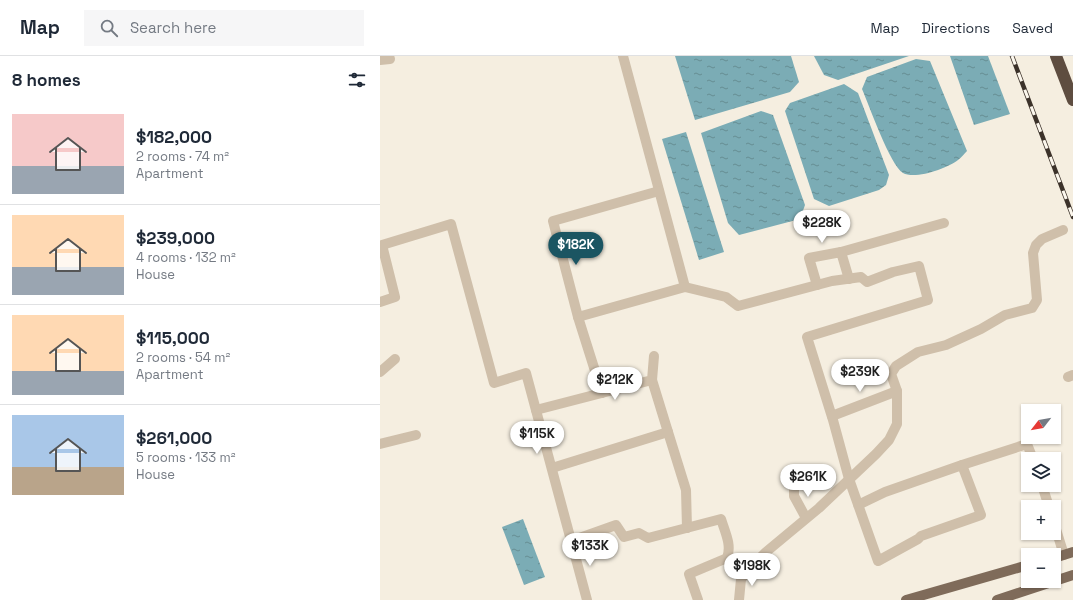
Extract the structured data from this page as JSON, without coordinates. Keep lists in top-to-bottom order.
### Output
{
  "north": "bottom left",
  "page": {
    "header": "Map",
    "search": "Search here",
    "nav": ["Map", "Directions", "Saved"],
    "heading": "8 homes",
    "list": [
      {
        "name": "$182,000",
        "note": "2 rooms · 74 m² · Apartment"
      },
      {
        "name": "$239,000",
        "note": "4 rooms · 132 m² · House"
      },
      {
        "name": "$115,000",
        "note": "2 rooms · 54 m² · Apartment"
      },
      {
        "name": "$261,000",
        "note": "5 rooms · 133 m² · House"
      }
    ],
    "price": [
      "$228K",
      "$182K",
      "$239K",
      "$212K",
      "$115K",
      "$261K",
      "$133K",
      "$198K"
    ],
    "map_buttons": ["+", "−"]
  }
}
